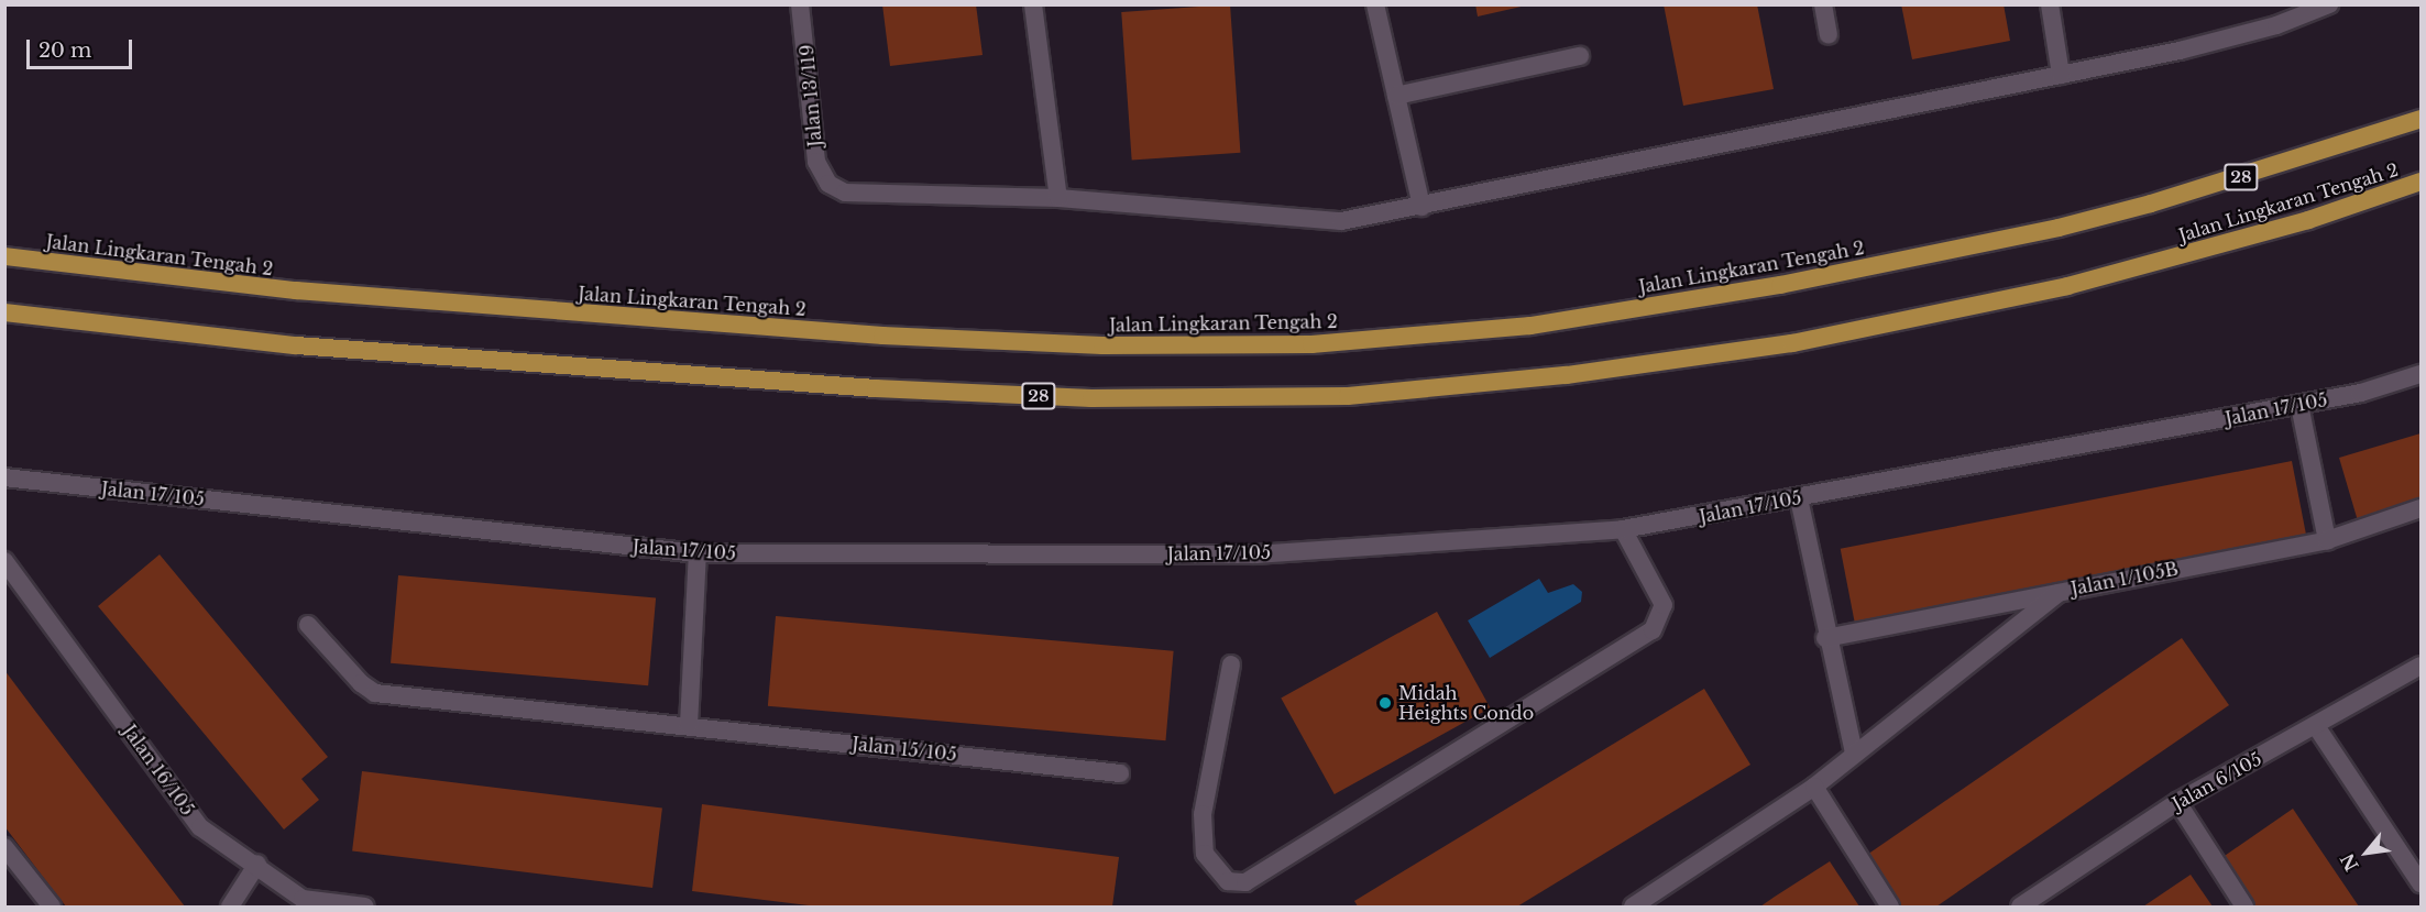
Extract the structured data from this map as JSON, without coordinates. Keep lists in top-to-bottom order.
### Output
{
  "streets": {
    "highway": ["28", "Jalan Lingkaran Tengah 2"],
    "street": [
      "Jalan 13/119",
      "Jalan 17/105",
      "Jalan 1/105B",
      "Jalan 15/105",
      "Jalan 16/105",
      "Jalan 6/105"
    ]
  },
  "places": ["Midah Heights Condo"],
  "scale_bar": "20 m",
  "north": "bottom left"
}
